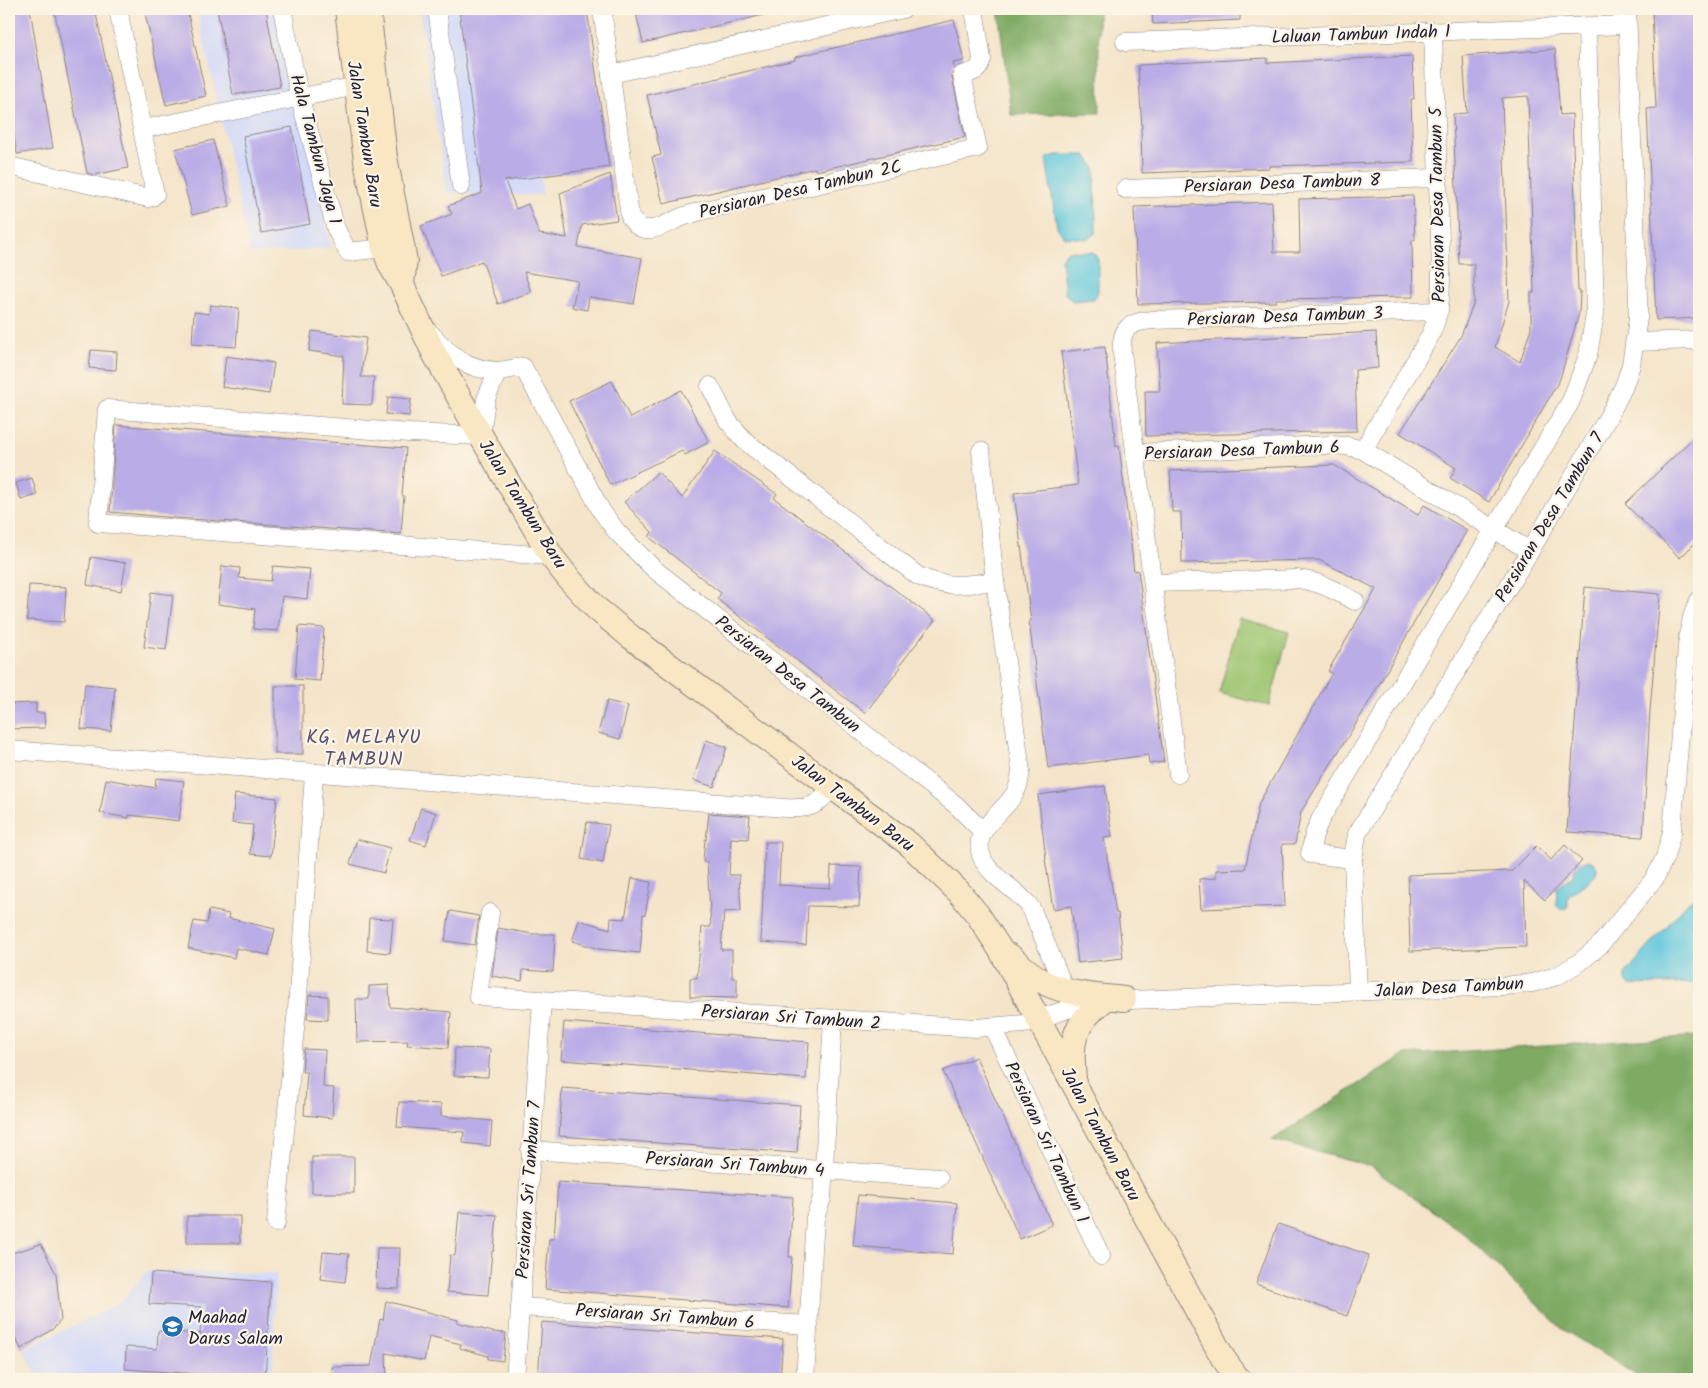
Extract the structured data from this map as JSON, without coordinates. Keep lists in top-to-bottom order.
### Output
{
  "streets": {
    "main road": ["Jalan Tambun Baru"],
    "street": [
      "Laluan Tambun Indah 1",
      "Hala Tambun Jaya 1",
      "Persiaran Desa Tambun 8",
      "Persiaran Desa Tambun 2C",
      "Persiaran Desa Tambun 5",
      "Persiaran Desa Tambun 3",
      "Persiaran Desa Tambun 6",
      "Persiaran Desa Tambun 7",
      "Persiaran Desa Tambun",
      "Jalan Desa Tambun",
      "Persiaran Sri Tambun 2",
      "Persiaran Sri Tambun 1",
      "Persiaran Sri Tambun 4",
      "Persiaran Sri Tambun 7",
      "Persiaran Sri Tambun 6"
    ]
  },
  "crossings": [
    ["Laluan Tambun Indah 1", "Persiaran Desa Tambun 5"],
    ["Laluan Tambun Indah 1", "Persiaran Desa Tambun 7"],
    ["Jalan Tambun Baru", "Hala Tambun Jaya 1"],
    ["Jalan Tambun Baru", "Persiaran Desa Tambun"],
    ["Jalan Tambun Baru", "Jalan Desa Tambun"],
    ["Jalan Tambun Baru", "Persiaran Sri Tambun 2"],
    ["Persiaran Desa Tambun 8", "Persiaran Desa Tambun 5"],
    ["Persiaran Desa Tambun 5", "Persiaran Desa Tambun 3"],
    ["Persiaran Desa Tambun 5", "Persiaran Desa Tambun 6"],
    ["Persiaran Desa Tambun 3", "Persiaran Desa Tambun 6"],
    ["Persiaran Desa Tambun 6", "Persiaran Desa Tambun 7"],
    ["Persiaran Desa Tambun 7", "Jalan Desa Tambun"],
    ["Jalan Desa Tambun", "Persiaran Sri Tambun 2"],
    ["Persiaran Sri Tambun 2", "Persiaran Sri Tambun 1"],
    ["Persiaran Sri Tambun 2", "Persiaran Sri Tambun 7"],
    ["Persiaran Sri Tambun 4", "Persiaran Sri Tambun 7"],
    ["Persiaran Sri Tambun 7", "Persiaran Sri Tambun 6"]
  ],
  "districts": ["KG. MELAYU TAMBUN"],
  "places": {
    "school or university": ["Maahad Darus Salam"]
  }
}
